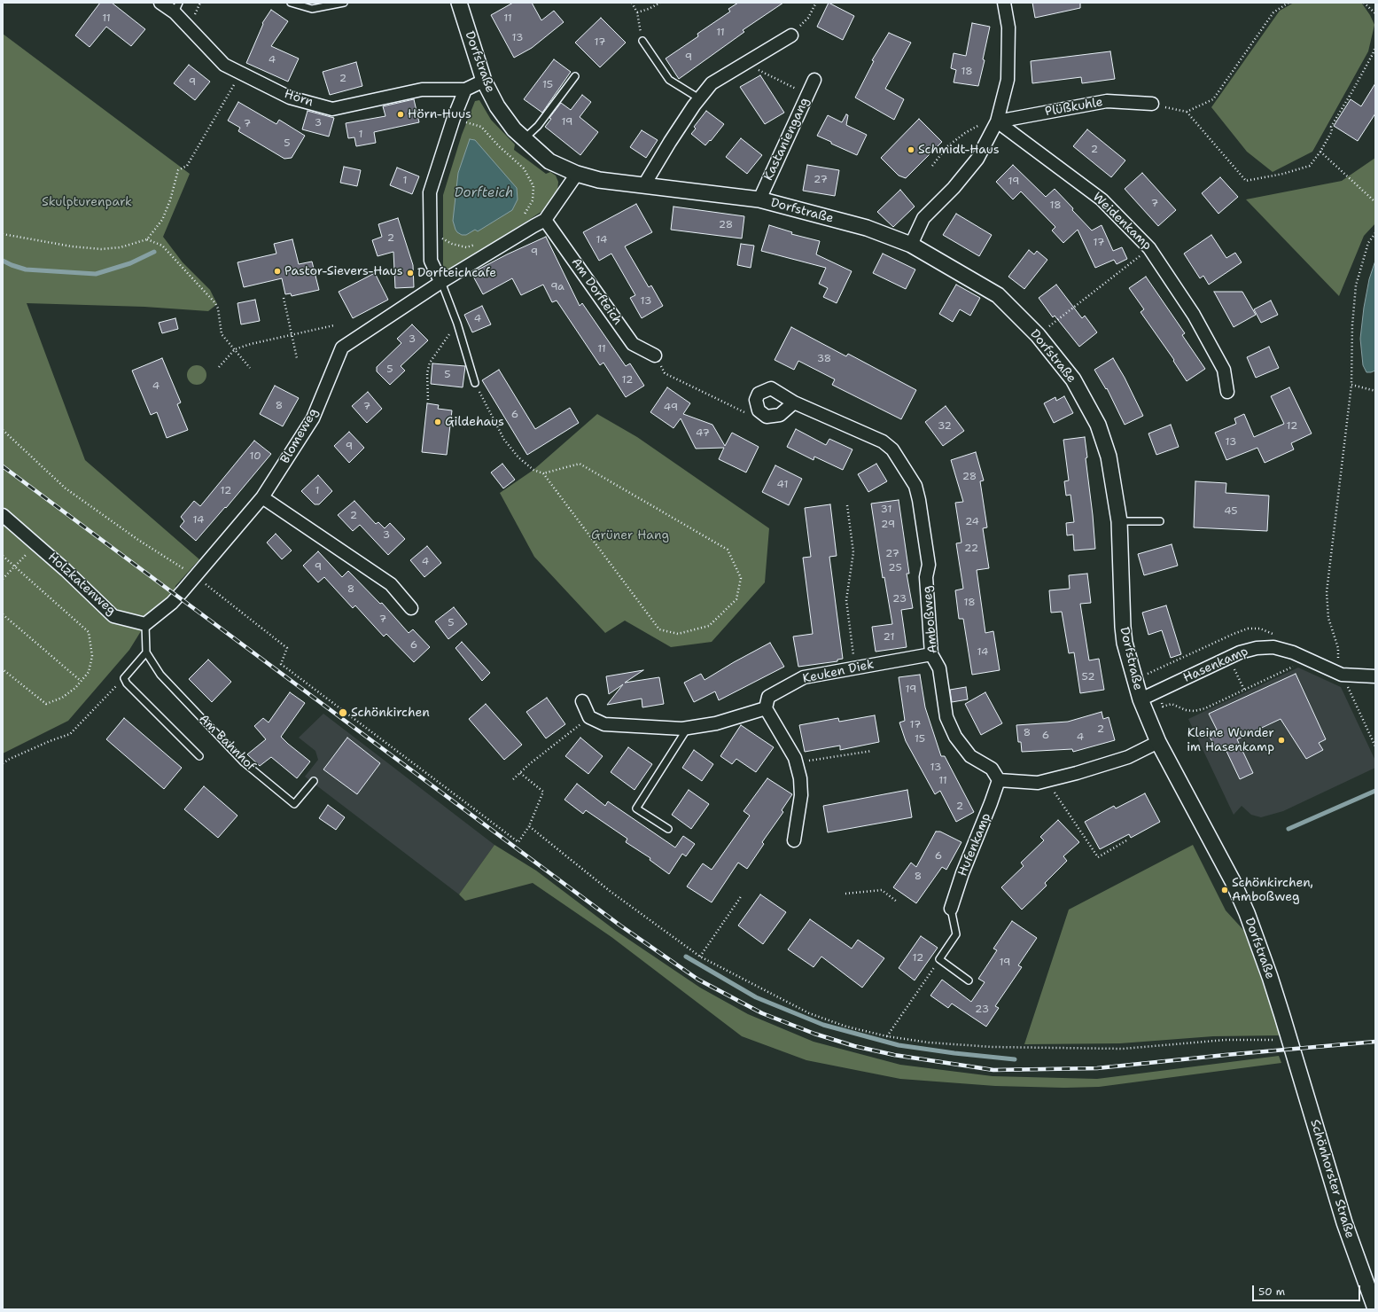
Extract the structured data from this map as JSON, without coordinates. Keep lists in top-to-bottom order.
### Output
{
  "streets": {
    "street": [
      "Dorfstraße",
      "Hörn",
      "Plüßkuhle",
      "Kastaniengang",
      "Weidenkamp",
      "Am Dorfteich",
      "Blomeweg",
      "Holzkatenweg",
      "Amboßweg",
      "Hasenkamp",
      "Keuken Diek",
      "Hufenkamp",
      "Schönhorster Straße"
    ],
    "lane": ["Am Bahnhof"]
  },
  "crossings": [
    ["Dorfstraße", "Kastaniengang"],
    ["Dorfstraße", "Hasenkamp"],
    ["Dorfstraße", "Schönhorster Straße"],
    ["Plüßkuhle", "Weidenkamp"],
    ["Amboßweg", "Keuken Diek"],
    ["Amboßweg", "Hufenkamp"]
  ],
  "water": ["Dorfteich"],
  "parks": ["Skulpturenpark", "Grüner Hang"],
  "places": [
    "Hörn-Huus",
    "Schmidt-Haus",
    "Pastor-Sievers-Haus",
    "Dorfteichcafe",
    "Gildehaus",
    "Schönkirchen",
    "Kleine Wunder im Hasenkamp",
    "Schönkirchen, Amboßweg"
  ],
  "house_numbers": [
    "11",
    "11",
    "11",
    "13",
    "17",
    "9",
    "4",
    "18",
    "2",
    "9",
    "15",
    "19",
    "3",
    "7",
    "1",
    "5",
    "2",
    "27",
    "1",
    "19",
    "7",
    "18",
    "28",
    "2",
    "14",
    "17",
    "9",
    "9a",
    "13",
    "4",
    "3",
    "11",
    "38",
    "5",
    "5",
    "12",
    "4",
    "8",
    "7",
    "49",
    "6",
    "32",
    "12",
    "47",
    "13",
    "9",
    "10",
    "28",
    "41",
    "12",
    "1",
    "31",
    "45",
    "2",
    "14",
    "24",
    "29",
    "3",
    "22",
    "27",
    "4",
    "9",
    "25",
    "8",
    "23",
    "18",
    "7",
    "5",
    "21",
    "6",
    "14",
    "52",
    "19",
    "17",
    "2",
    "8",
    "6",
    "4",
    "15",
    "13",
    "11",
    "2",
    "6",
    "8",
    "12",
    "19",
    "23"
  ],
  "scale_bar": "50 m"
}
